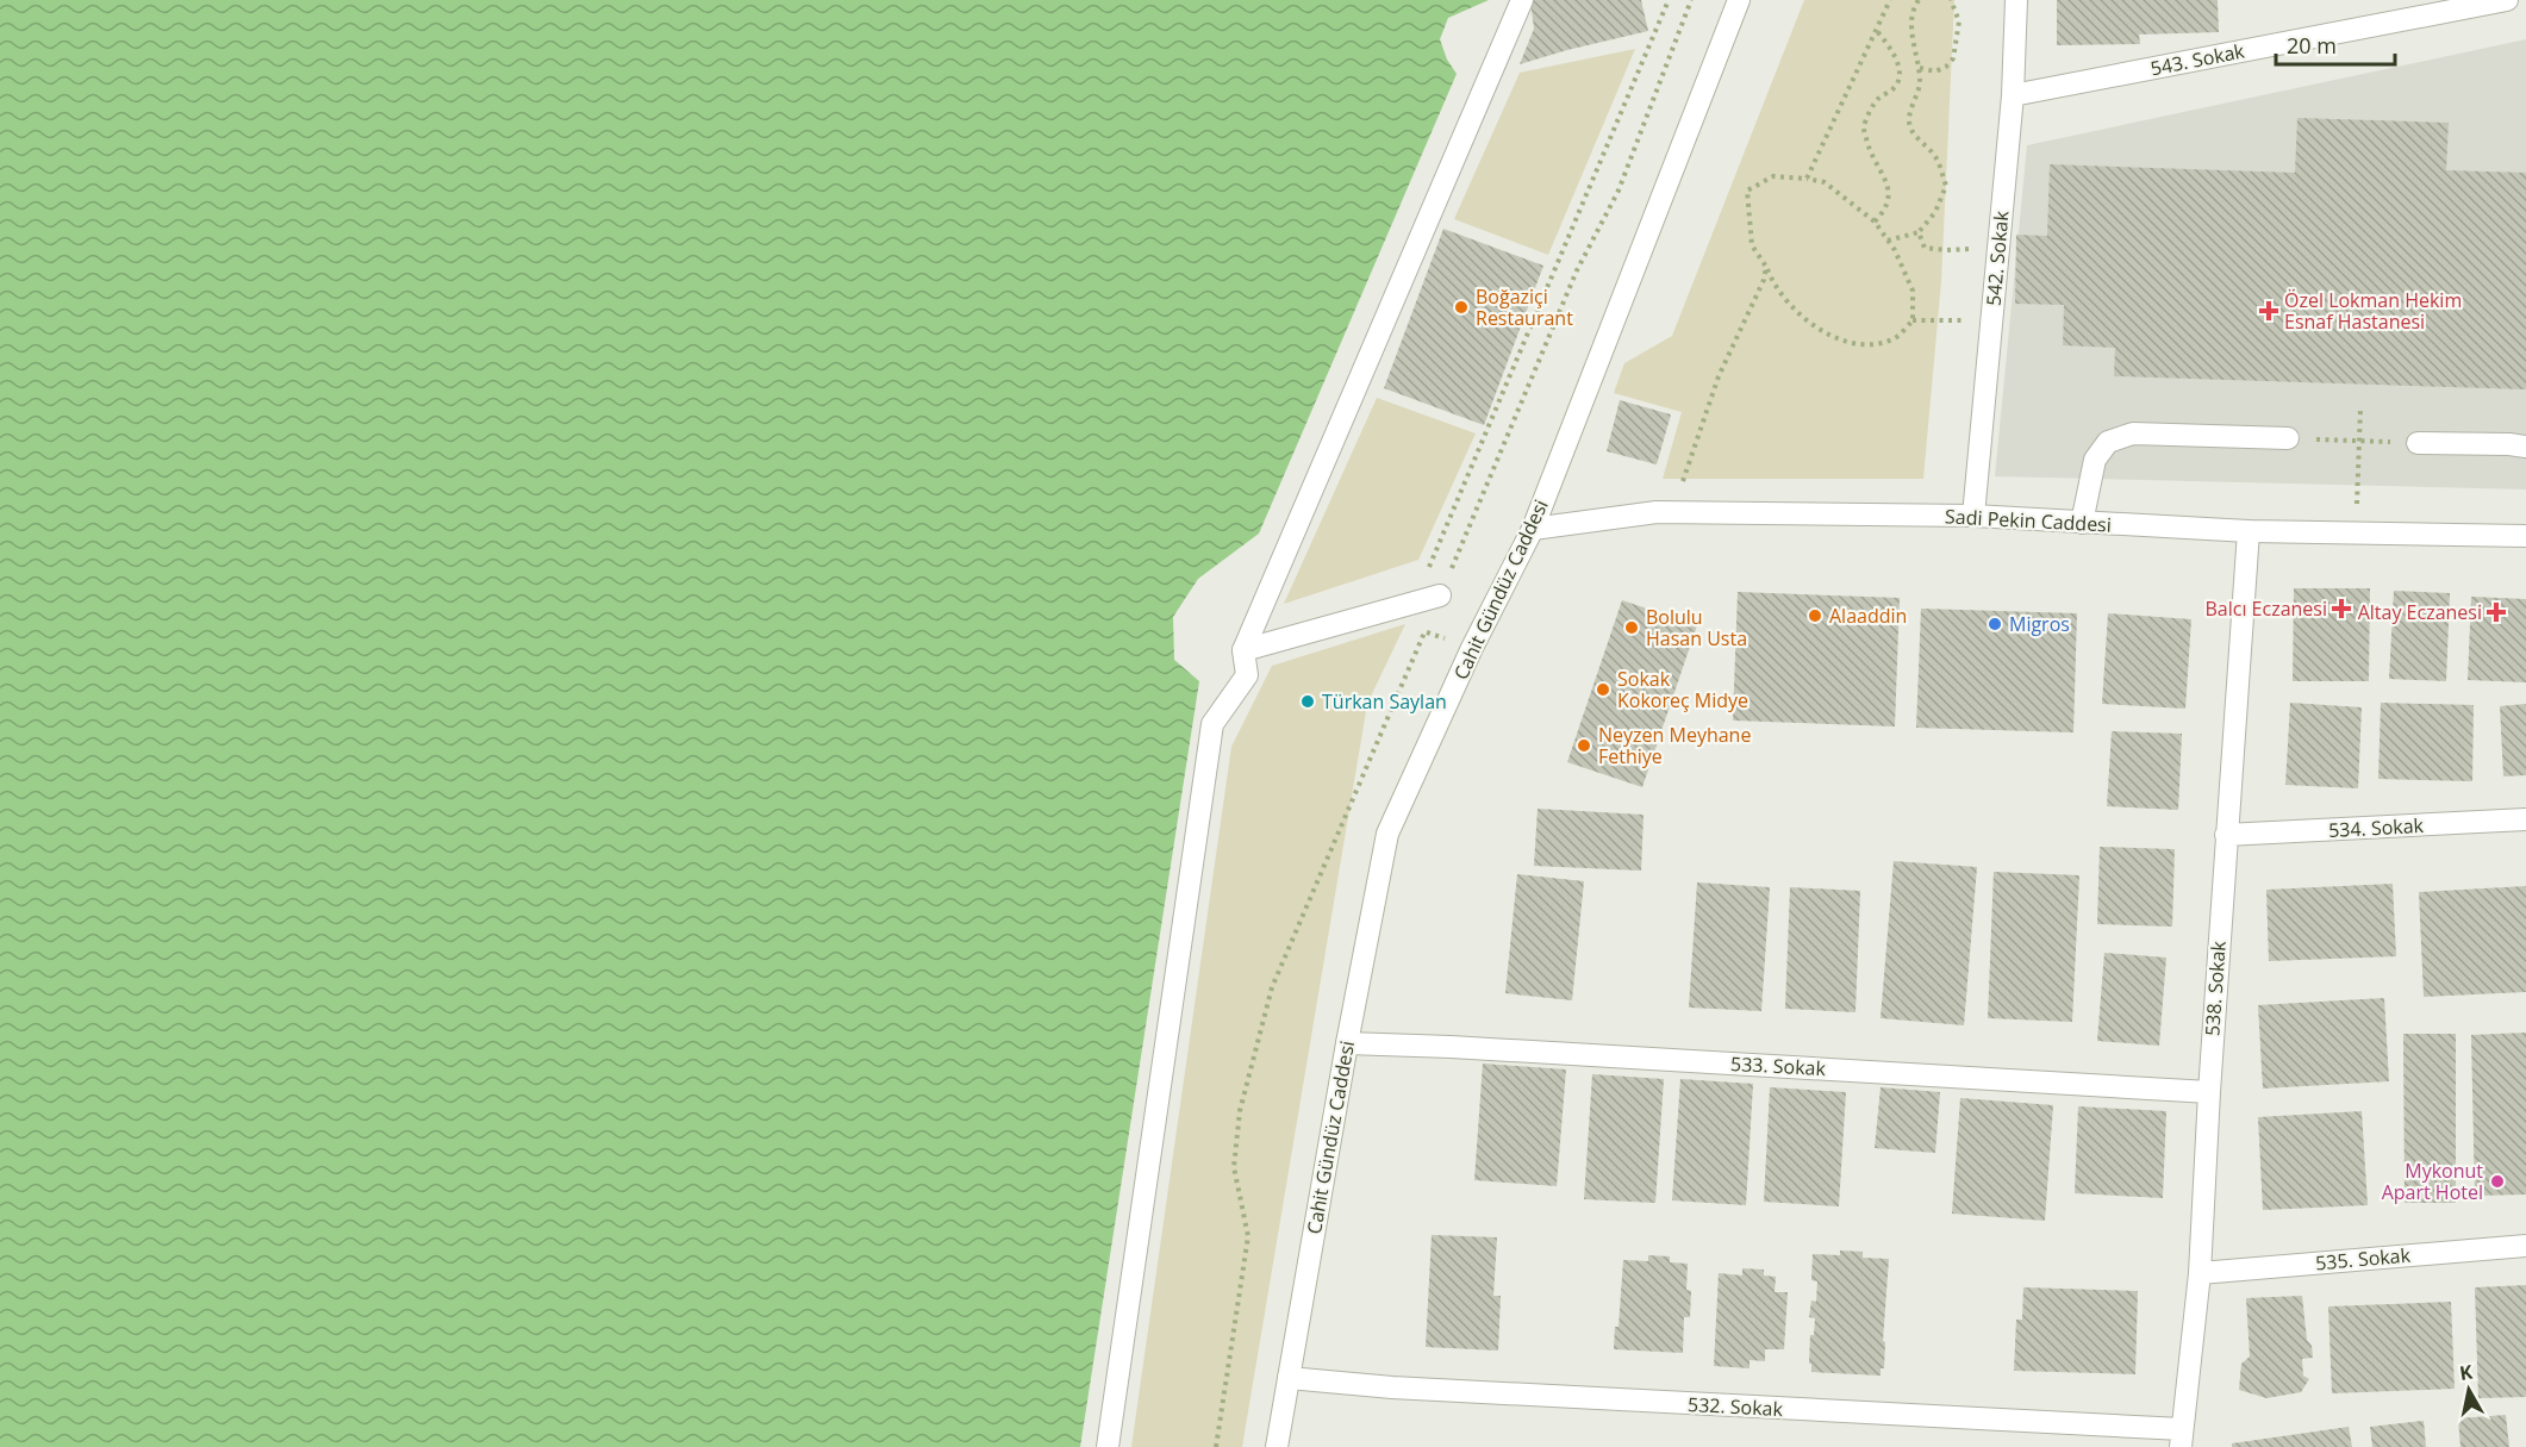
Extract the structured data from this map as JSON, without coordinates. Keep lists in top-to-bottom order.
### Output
{
  "streets": {
    "street": [
      "543. Sokak",
      "542. Sokak",
      "Sadi Pekin Caddesi",
      "Cahit Gündüz Caddesi",
      "534. Sokak",
      "538. Sokak",
      "533. Sokak",
      "535. Sokak",
      "532. Sokak"
    ]
  },
  "crossings": [
    ["543. Sokak", "542. Sokak"],
    ["542. Sokak", "Sadi Pekin Caddesi"],
    ["Sadi Pekin Caddesi", "Cahit Gündüz Caddesi"],
    ["Sadi Pekin Caddesi", "538. Sokak"],
    ["Cahit Gündüz Caddesi", "533. Sokak"],
    ["Cahit Gündüz Caddesi", "532. Sokak"],
    ["534. Sokak", "538. Sokak"],
    ["538. Sokak", "533. Sokak"],
    ["538. Sokak", "535. Sokak"],
    ["538. Sokak", "532. Sokak"]
  ],
  "places": {
    "other": [
      "Boğaziçi Restaurant",
      "Alaaddin",
      "Migros",
      "Bolulu Hasan Usta",
      "Sokak Kokoreç Midye",
      "Türkan Saylan",
      "Neyzen Meyhane Fethiye",
      "Mykonut Apart Hotel"
    ],
    "health": ["Özel Lokman Hekim Esnaf Hastanesi", "Balcı Eczanesi", "Altay Eczanesi"]
  },
  "scale_bar": "20 m",
  "north": "top"
}
